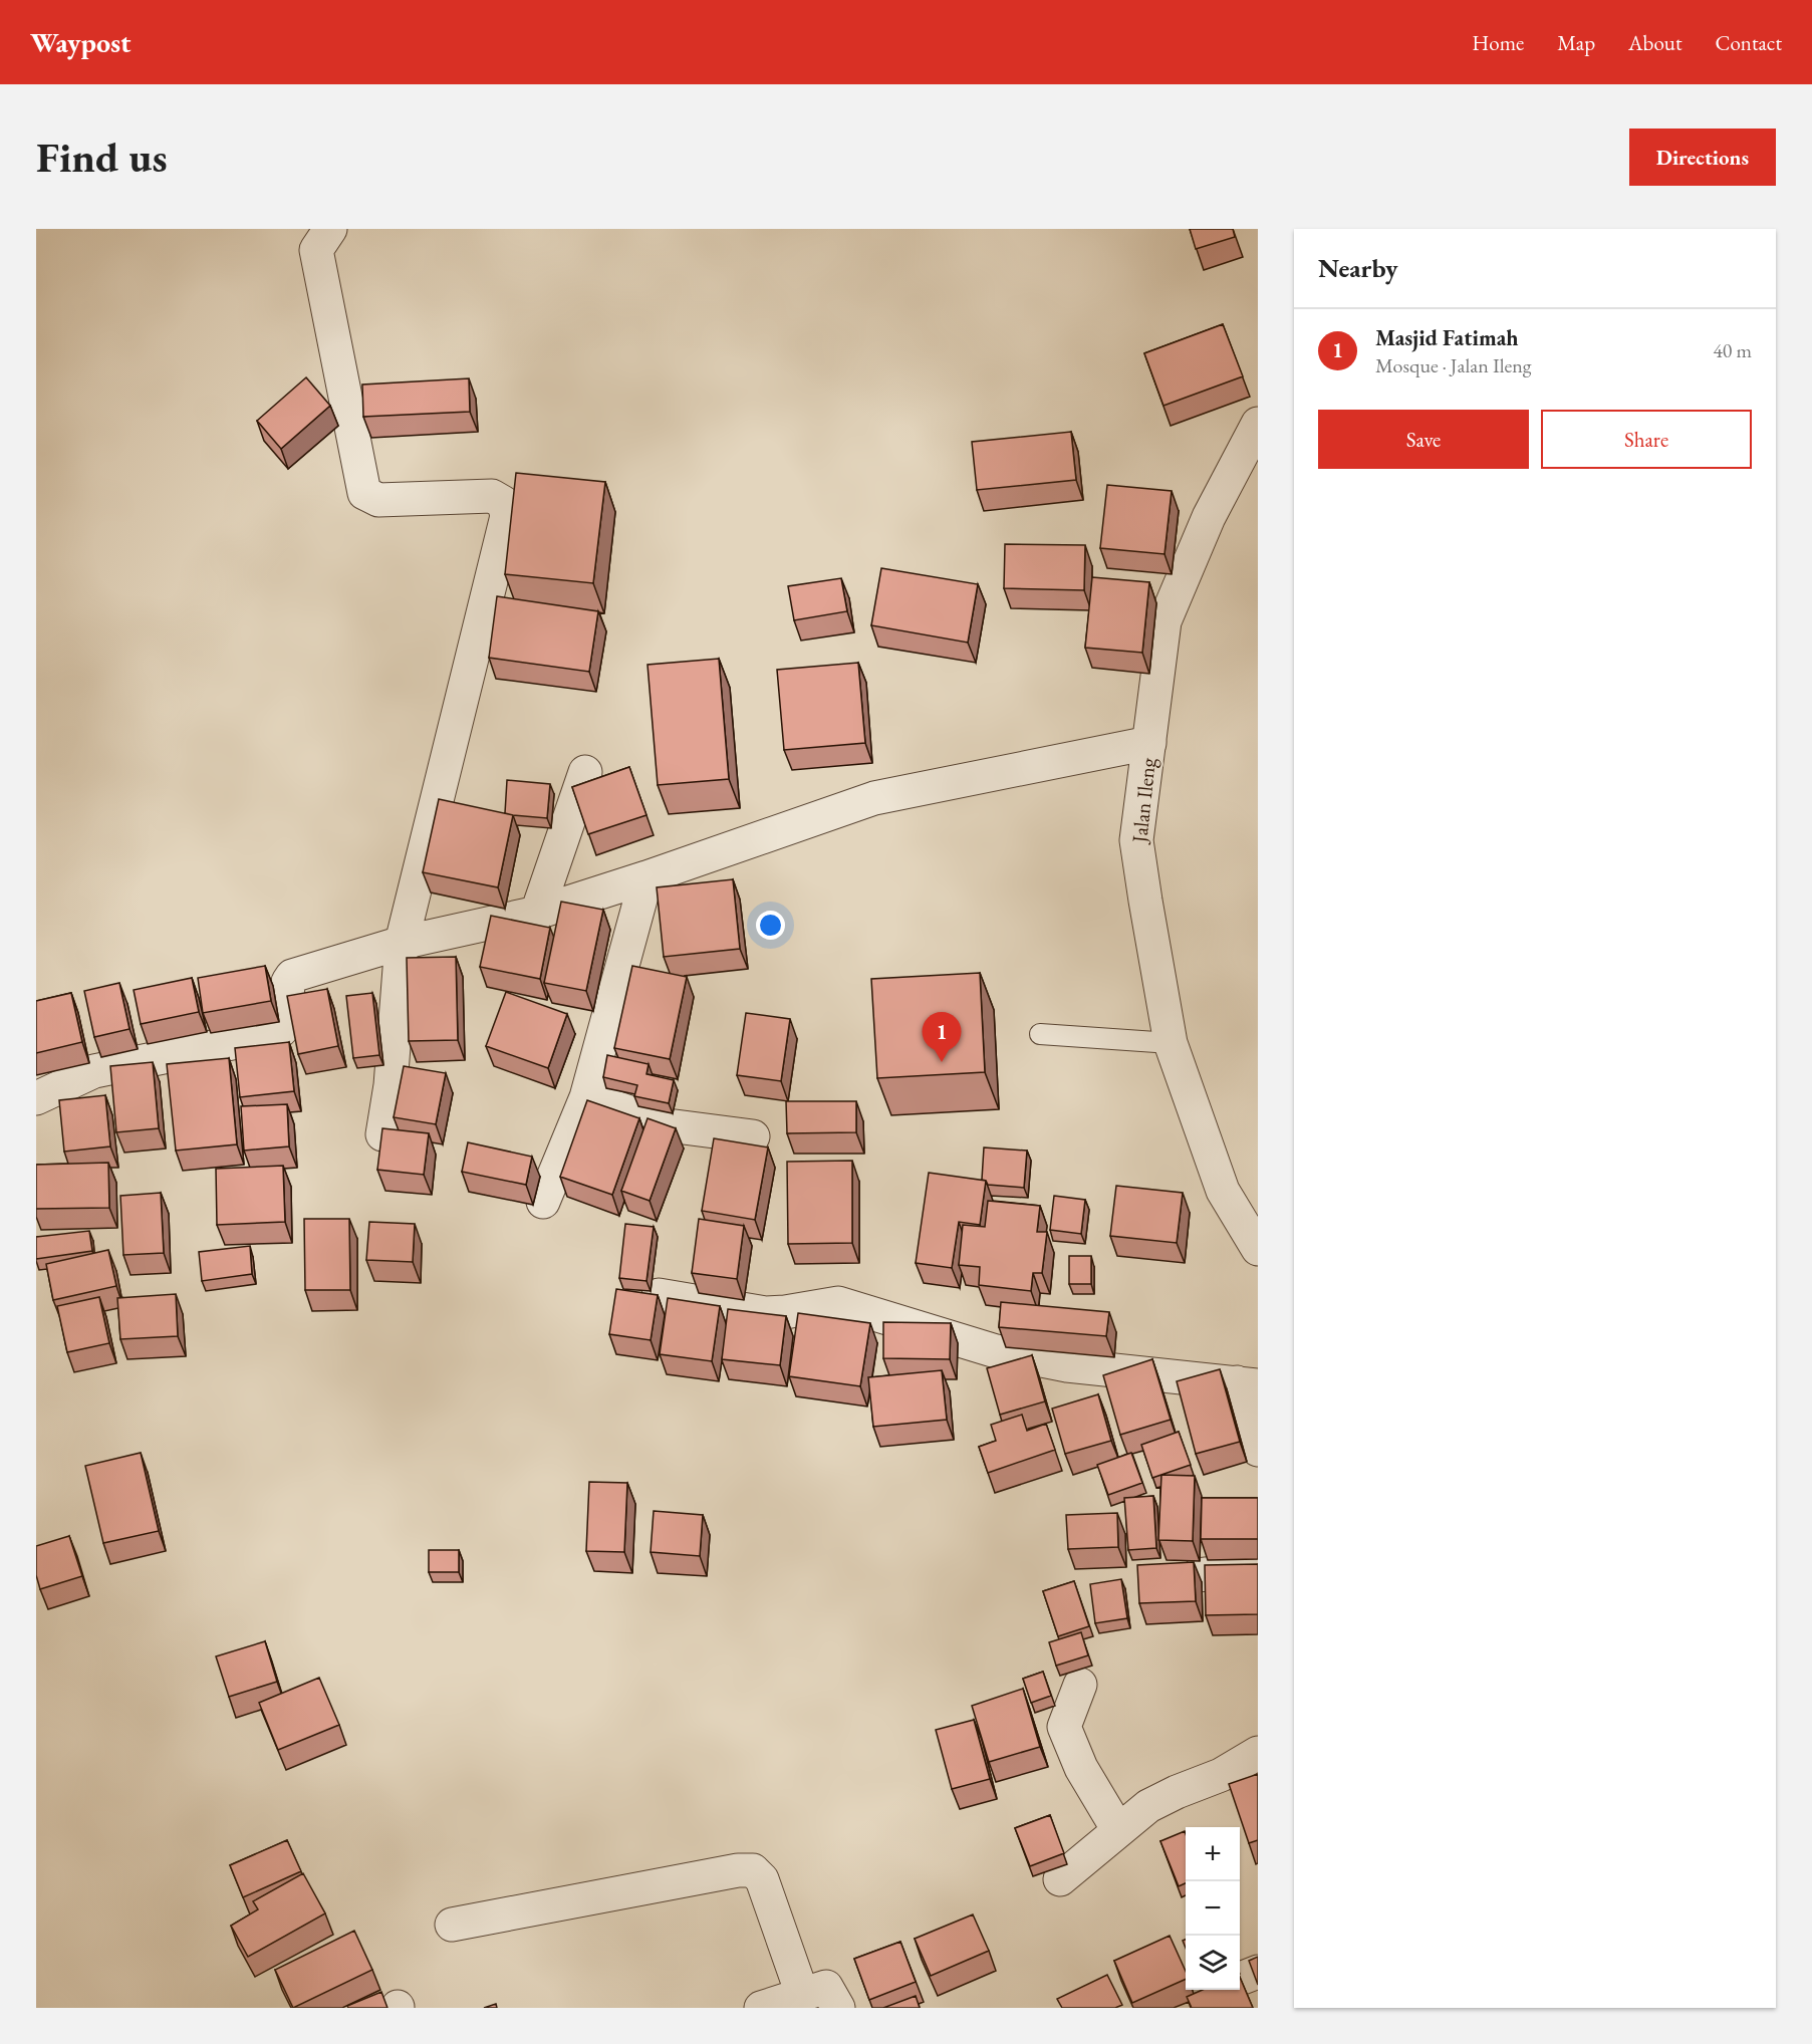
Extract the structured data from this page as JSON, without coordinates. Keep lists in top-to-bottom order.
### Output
{
  "streets": {
    "street": ["Jalan Ileng"]
  },
  "page": {
    "header": "Waypost",
    "nav": [
      "Home",
      "Map",
      "About",
      "Contact"
    ],
    "buttons": [
      "Directions",
      ["Save", "Share"]
    ],
    "title": "Find us",
    "heading": "Nearby",
    "list": [
      {
        "mark": "1",
        "name": "Masjid Fatimah",
        "note": "Mosque · Jalan Ileng",
        "value": "40 m"
      }
    ],
    "pins": "1",
    "map_buttons": ["+", "−"]
  }
}
